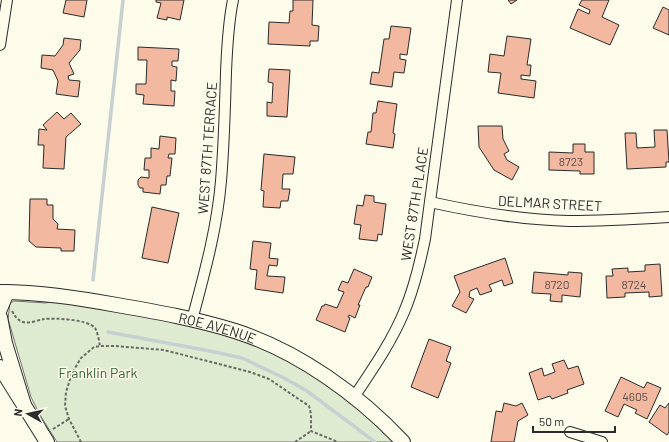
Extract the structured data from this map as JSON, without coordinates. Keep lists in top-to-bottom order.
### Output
{
  "streets": {
    "main road": ["ROE AVENUE"],
    "street": ["WEST 87TH TERRACE", "DELMAR STREET", "WEST 87TH PLACE"]
  },
  "crossings": [
    ["WEST 87TH TERRACE", "ROE AVENUE"],
    ["DELMAR STREET", "WEST 87TH PLACE"],
    ["WEST 87TH PLACE", "ROE AVENUE"]
  ],
  "parks": ["Franklin Park"],
  "house_numbers": [
    "8723",
    "8720",
    "8724",
    "4605"
  ],
  "scale_bar": "50 m",
  "north": "left"
}
